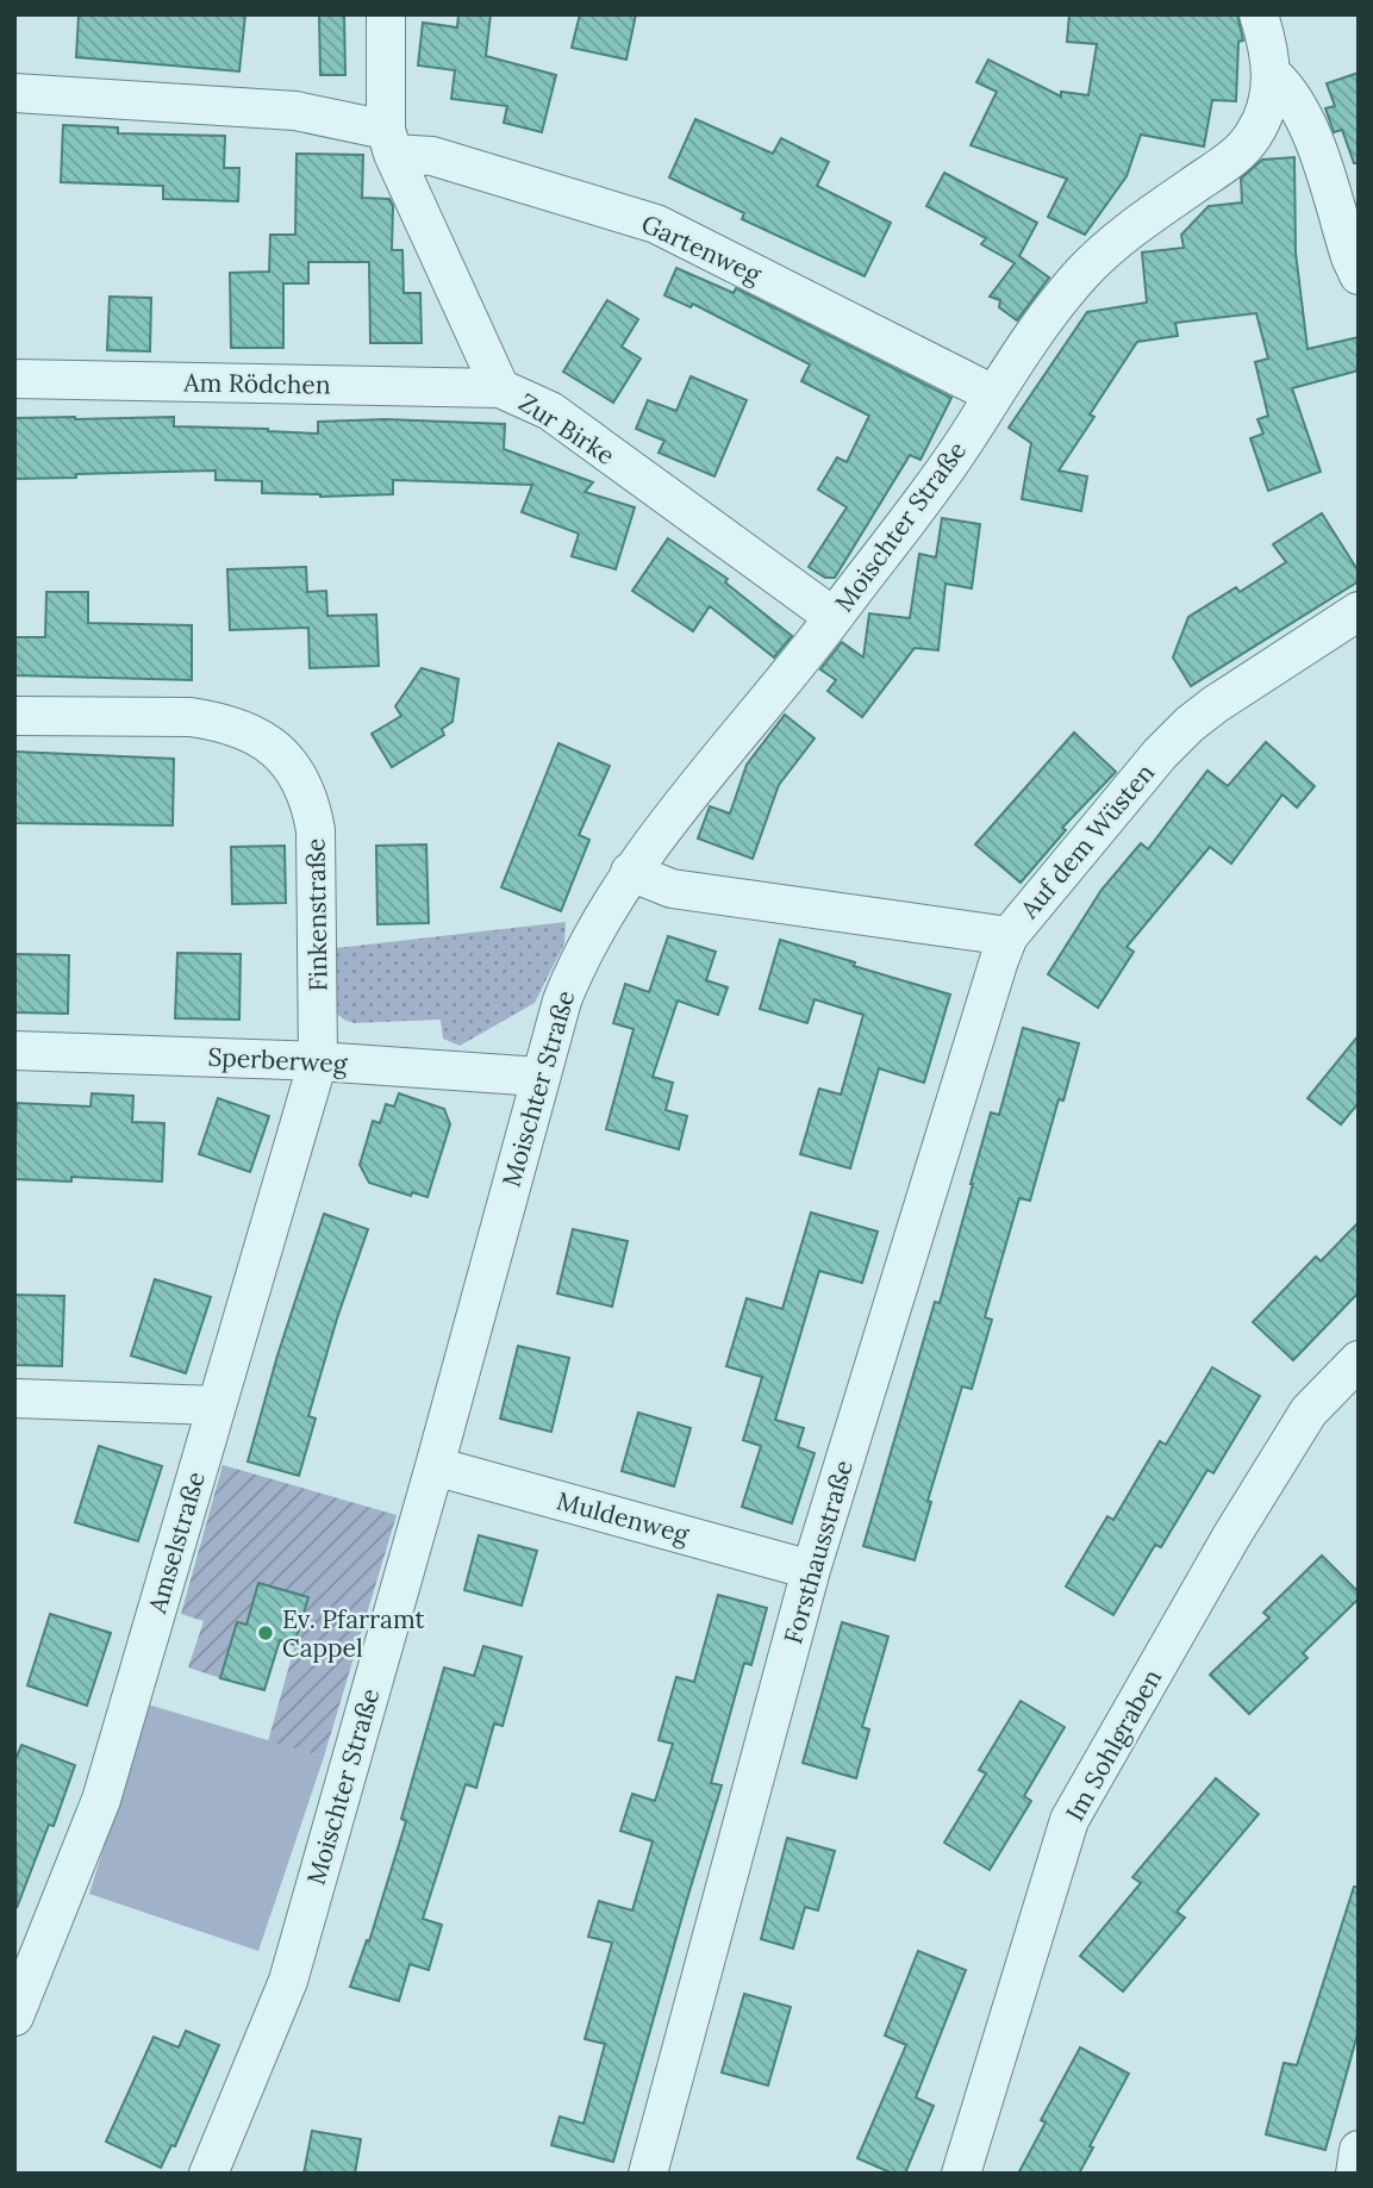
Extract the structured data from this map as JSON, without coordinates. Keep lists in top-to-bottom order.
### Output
{
  "streets": {
    "street": [
      "Gartenweg",
      "Am Rödchen",
      "Zur Birke",
      "Moischter Straße",
      "Auf dem Wüsten",
      "Finkenstraße",
      "Sperberweg",
      "Muldenweg",
      "Amselstraße",
      "Forsthausstraße",
      "Im Sohlgraben"
    ]
  },
  "crossings": [
    ["Gartenweg", "Zur Birke"],
    ["Gartenweg", "Moischter Straße"],
    ["Am Rödchen", "Zur Birke"],
    ["Zur Birke", "Moischter Straße"],
    ["Moischter Straße", "Auf dem Wüsten"],
    ["Moischter Straße", "Sperberweg"],
    ["Moischter Straße", "Muldenweg"],
    ["Auf dem Wüsten", "Forsthausstraße"],
    ["Finkenstraße", "Sperberweg"],
    ["Finkenstraße", "Amselstraße"],
    ["Sperberweg", "Amselstraße"],
    ["Muldenweg", "Forsthausstraße"]
  ],
  "places": ["Ev. Pfarramt Cappel"]
}
